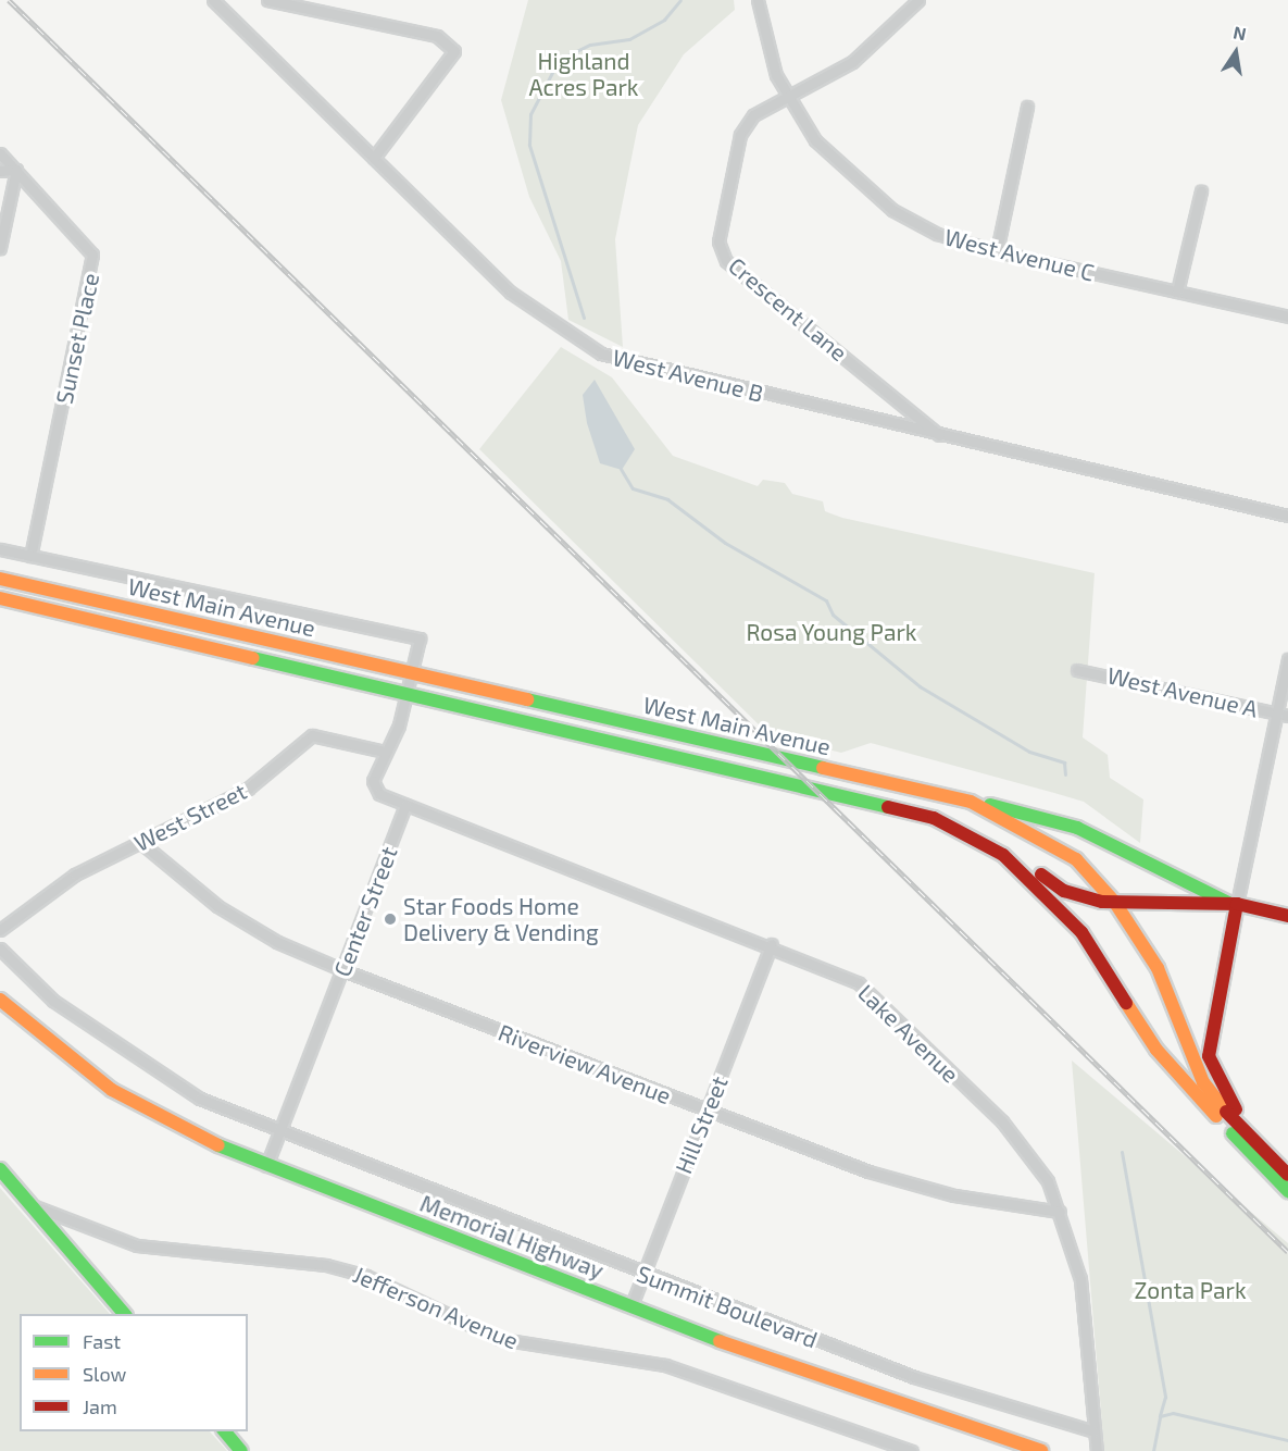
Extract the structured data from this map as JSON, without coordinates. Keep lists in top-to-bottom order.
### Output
{
  "streets": {
    "main road": ["West Main Avenue", "Memorial Highway"],
    "street": [
      "West Avenue C",
      "Crescent Lane",
      "Sunset Place",
      "West Avenue B",
      "West Avenue A",
      "West Street",
      "Center Street",
      "Lake Avenue",
      "Riverview Avenue",
      "Hill Street",
      "Summit Boulevard",
      "Jefferson Avenue"
    ]
  },
  "crossings": [
    ["West Avenue C", "Crescent Lane"],
    ["Crescent Lane", "West Avenue B"],
    ["West Street", "Riverview Avenue"],
    ["Center Street", "Lake Avenue"],
    ["Center Street", "Riverview Avenue"],
    ["Center Street", "Memorial Highway"],
    ["Center Street", "Summit Boulevard"],
    ["Lake Avenue", "Riverview Avenue"],
    ["Lake Avenue", "Hill Street"],
    ["Lake Avenue", "Summit Boulevard"],
    ["Riverview Avenue", "Hill Street"],
    ["Hill Street", "Memorial Highway"],
    ["Hill Street", "Summit Boulevard"]
  ],
  "parks": ["Highland Acres Park", "Rosa Young Park", "Zonta Park"],
  "places": ["Star Foods Home Delivery & Vending"],
  "legend": ["Fast", "Slow", "Jam"],
  "north": "top"
}
